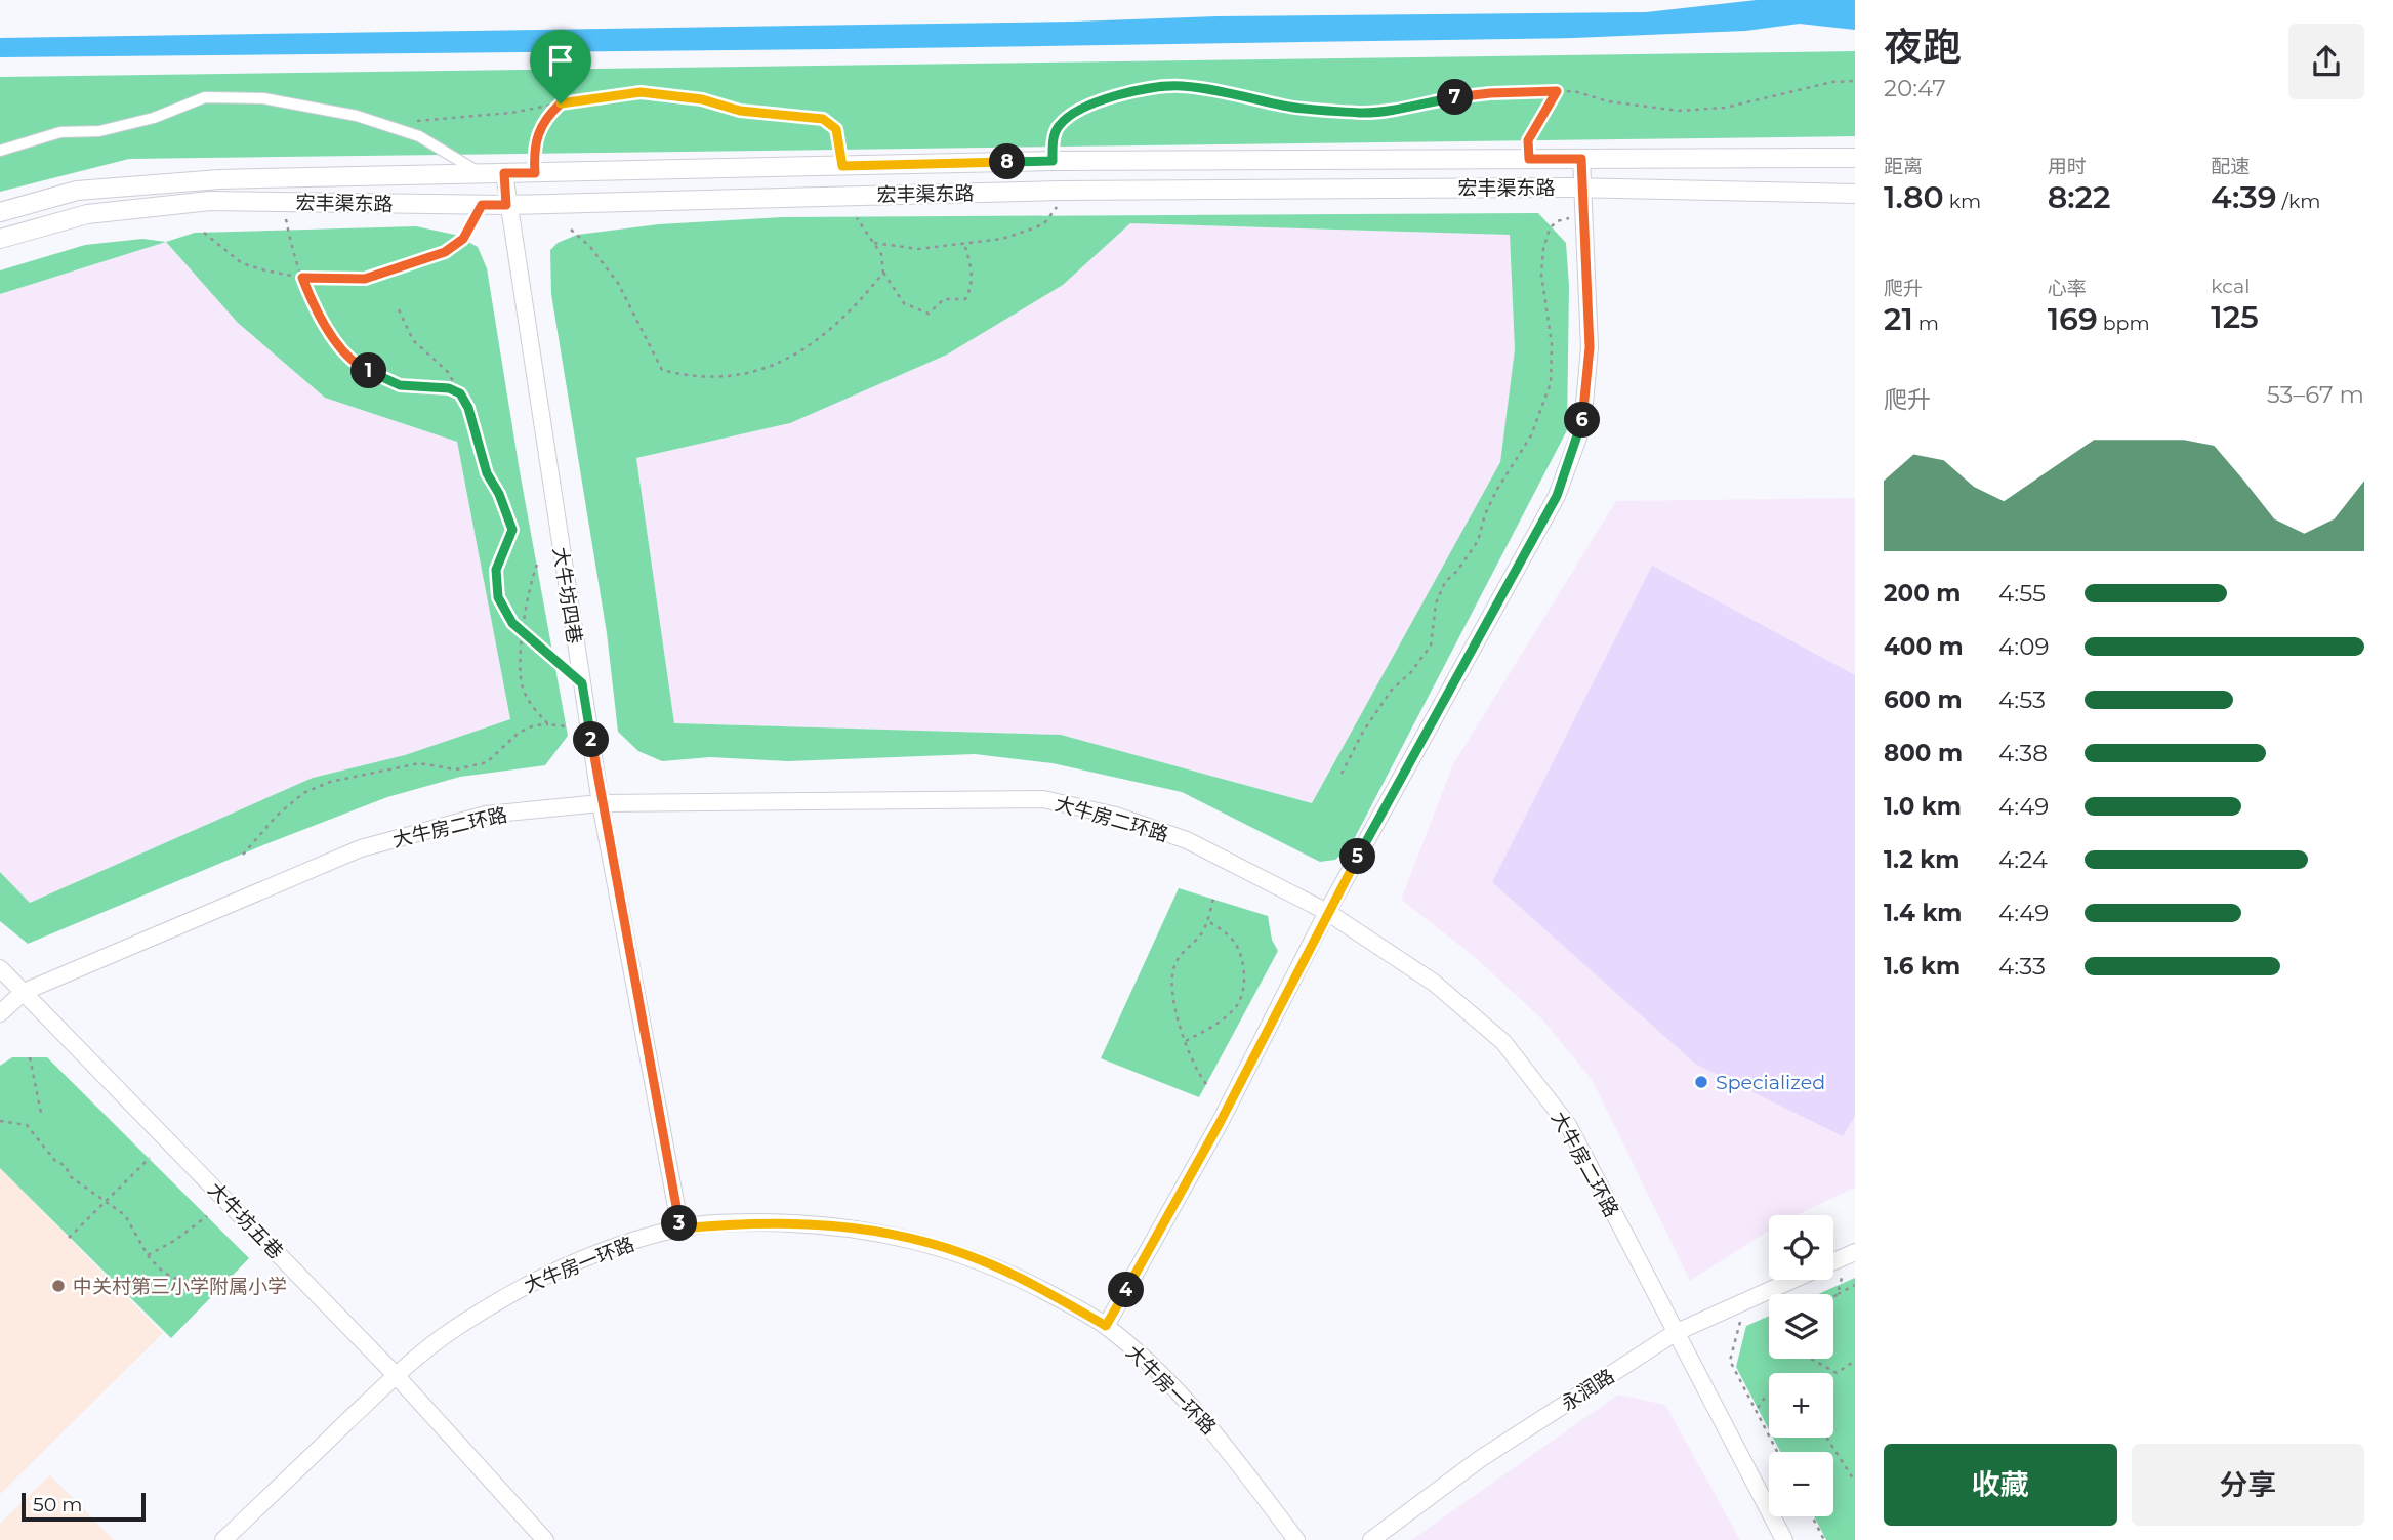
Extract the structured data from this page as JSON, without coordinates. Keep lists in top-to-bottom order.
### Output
{
  "streets": {
    "main road": ["宏丰渠东路"],
    "street": [
      "大牛坊四巷",
      "大牛房二环路",
      "大牛坊五巷",
      "大牛房一环路",
      "永润路"
    ]
  },
  "crossings": [
    ["宏丰渠东路", "大牛坊四巷"],
    ["大牛坊四巷", "大牛房二环路"],
    ["大牛坊四巷", "大牛房一环路"],
    ["大牛房二环路", "大牛坊五巷"],
    ["大牛房二环路", "永润路"],
    ["大牛坊五巷", "大牛房一环路"]
  ],
  "places": ["Specialized", "中关村第三小学附属小学"],
  "scale_bar": "50 m",
  "page": {
    "heading": ["夜跑", "20:47"],
    "pins": [
      "7",
      "8",
      "1",
      "6",
      "2",
      "5",
      "3",
      "4"
    ],
    "stats": [
      ["距离", "1.80 km"],
      ["用时", "8:22"],
      ["配速", "4:39 /km"],
      ["爬升", "21 m"],
      ["心率", "169 bpm"],
      ["kcal", "125"]
    ],
    "chart": ["爬升", "53–67 m"],
    "list": [
      {
        "name": "200 m",
        "note": "4:55"
      },
      {
        "name": "400 m",
        "note": "4:09"
      },
      {
        "name": "600 m",
        "note": "4:53"
      },
      {
        "name": "800 m",
        "note": "4:38"
      },
      {
        "name": "1.0 km",
        "note": "4:49"
      },
      {
        "name": "1.2 km",
        "note": "4:24"
      },
      {
        "name": "1.4 km",
        "note": "4:49"
      },
      {
        "name": "1.6 km",
        "note": "4:33"
      }
    ],
    "map_buttons": ["+", "−"],
    "buttons": ["收藏", "分享"],
    "scale": "50 m"
  }
}
